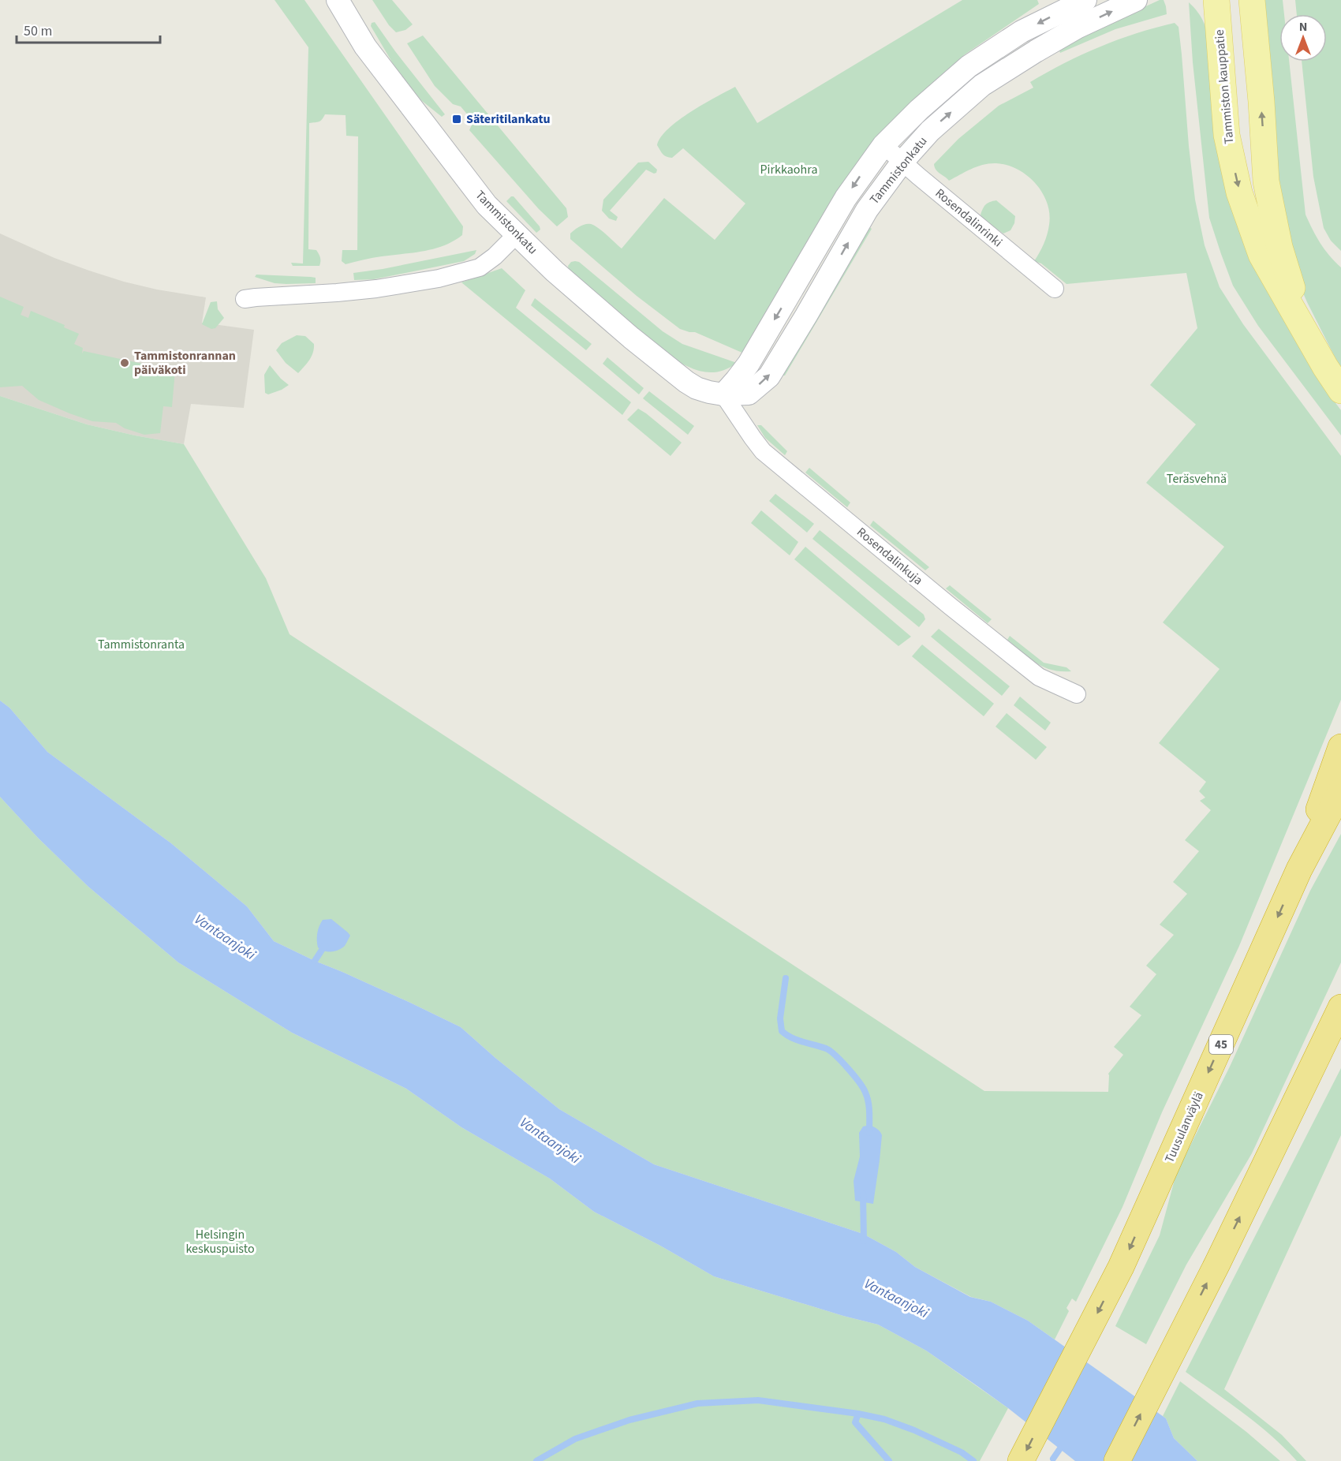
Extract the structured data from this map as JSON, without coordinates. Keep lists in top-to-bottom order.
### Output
{
  "streets": {
    "highway": ["45", "Tuusulanväylä"],
    "main road": ["Tammiston kauppatie"],
    "street": ["Tammistonkatu", "Rosendalinrinki", "Rosendalinkuja"]
  },
  "crossings": [
    ["Tammistonkatu", "Rosendalinrinki"],
    ["Tammistonkatu", "Rosendalinkuja"]
  ],
  "water": ["Vantaanjoki"],
  "parks": [
    "Pirkkaohra",
    "Teräsvehnä",
    "Tammistonranta",
    "Helsingin keskuspuisto"
  ],
  "places": {
    "transit": ["Säteritilankatu"],
    "other": ["Tammistonrannan päiväkoti"]
  },
  "scale_bar": "50 m",
  "north": "top"
}
